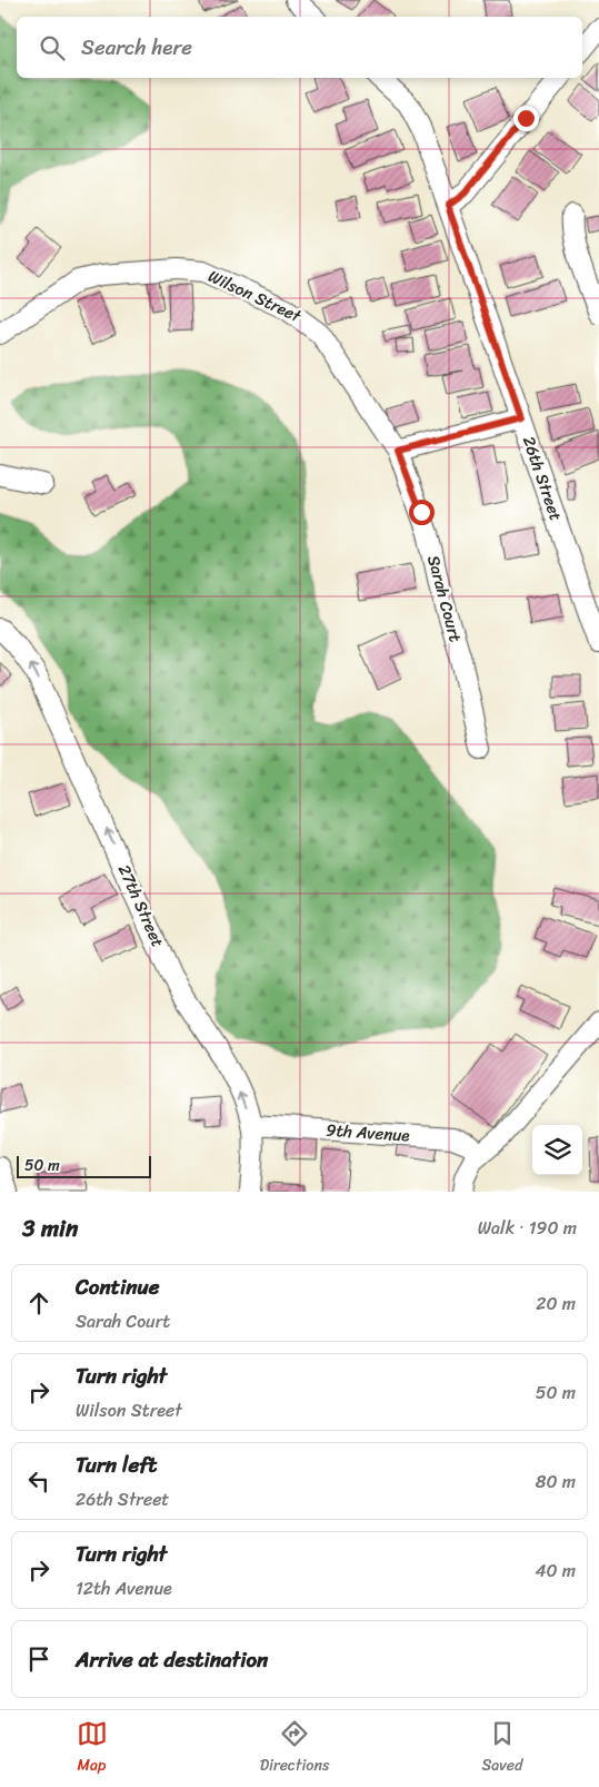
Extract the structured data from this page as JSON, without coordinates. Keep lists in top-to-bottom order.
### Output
{
  "streets": {
    "street": [
      "Wilson Street",
      "26th Street",
      "Sarah Court",
      "27th Street",
      "9th Avenue"
    ]
  },
  "crossings": [
    ["Wilson Street", "Sarah Court"],
    ["27th Street", "9th Avenue"]
  ],
  "one_way": ["27th Street"],
  "scale_bar": "50 m",
  "page": {
    "search": "Search here",
    "scale": "50 m",
    "heading": ["3 min", "Walk · 190 m"],
    "list": [
      ["Continue", "Sarah Court", "20 m"],
      ["Turn right", "Wilson Street", "50 m"],
      ["Turn left", "26th Street", "80 m"],
      ["Turn right", "12th Avenue", "40 m"],
      "Arrive at destination"
    ],
    "nav": ["Map", "Directions", "Saved"]
  }
}
